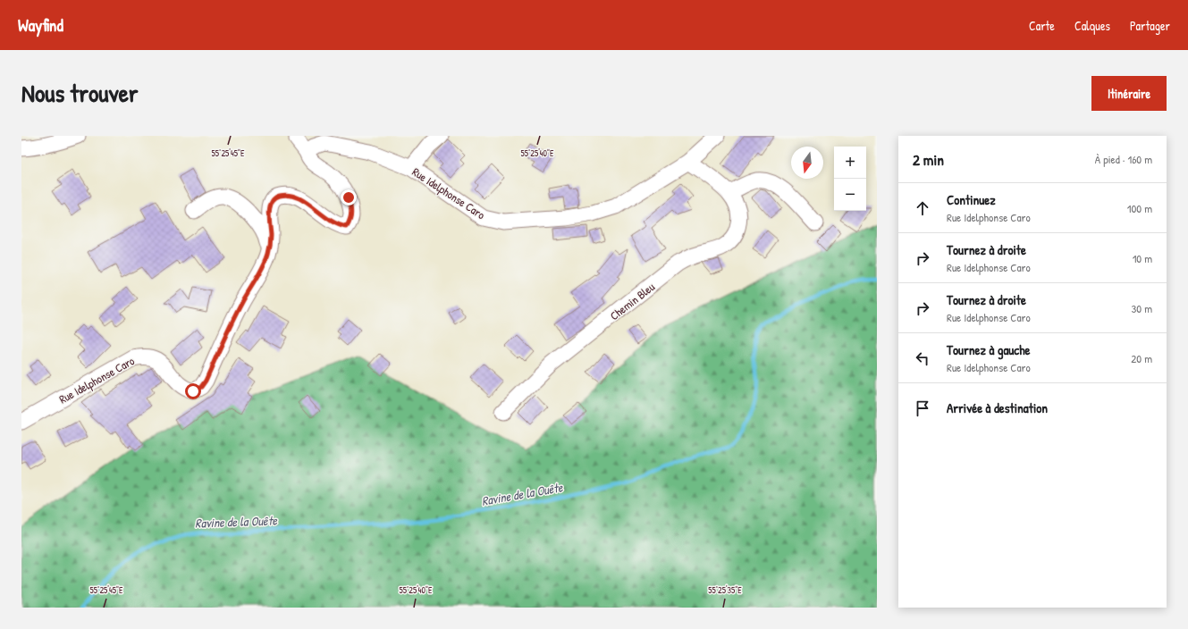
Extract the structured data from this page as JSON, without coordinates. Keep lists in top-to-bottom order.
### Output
{
  "streets": {
    "street": ["Rue Idelphonse Caro", "Chemin Bleu"]
  },
  "crossings": [
    ["Rue Idelphonse Caro", "Chemin Bleu"]
  ],
  "water": ["Ravine de la Ouête"],
  "north": "bottom",
  "page": {
    "header": "Wayfind",
    "nav": ["Carte", "Calques", "Partager"],
    "title": "Nous trouver",
    "buttons": "Itinéraire",
    "heading": ["2 min", "À pied · 160 m"],
    "map_buttons": ["+", "−"],
    "list": [
      ["Continuez", "Rue Idelphonse Caro", "100 m"],
      ["Tournez à droite", "Rue Idelphonse Caro", "10 m"],
      ["Tournez à droite", "Rue Idelphonse Caro", "30 m"],
      ["Tournez à gauche", "Rue Idelphonse Caro", "20 m"],
      "Arrivée à destination"
    ]
  },
  "coordinates": ["55°25'45\"E", "55°25'40\"E", "55°25'35\"E"]
}
